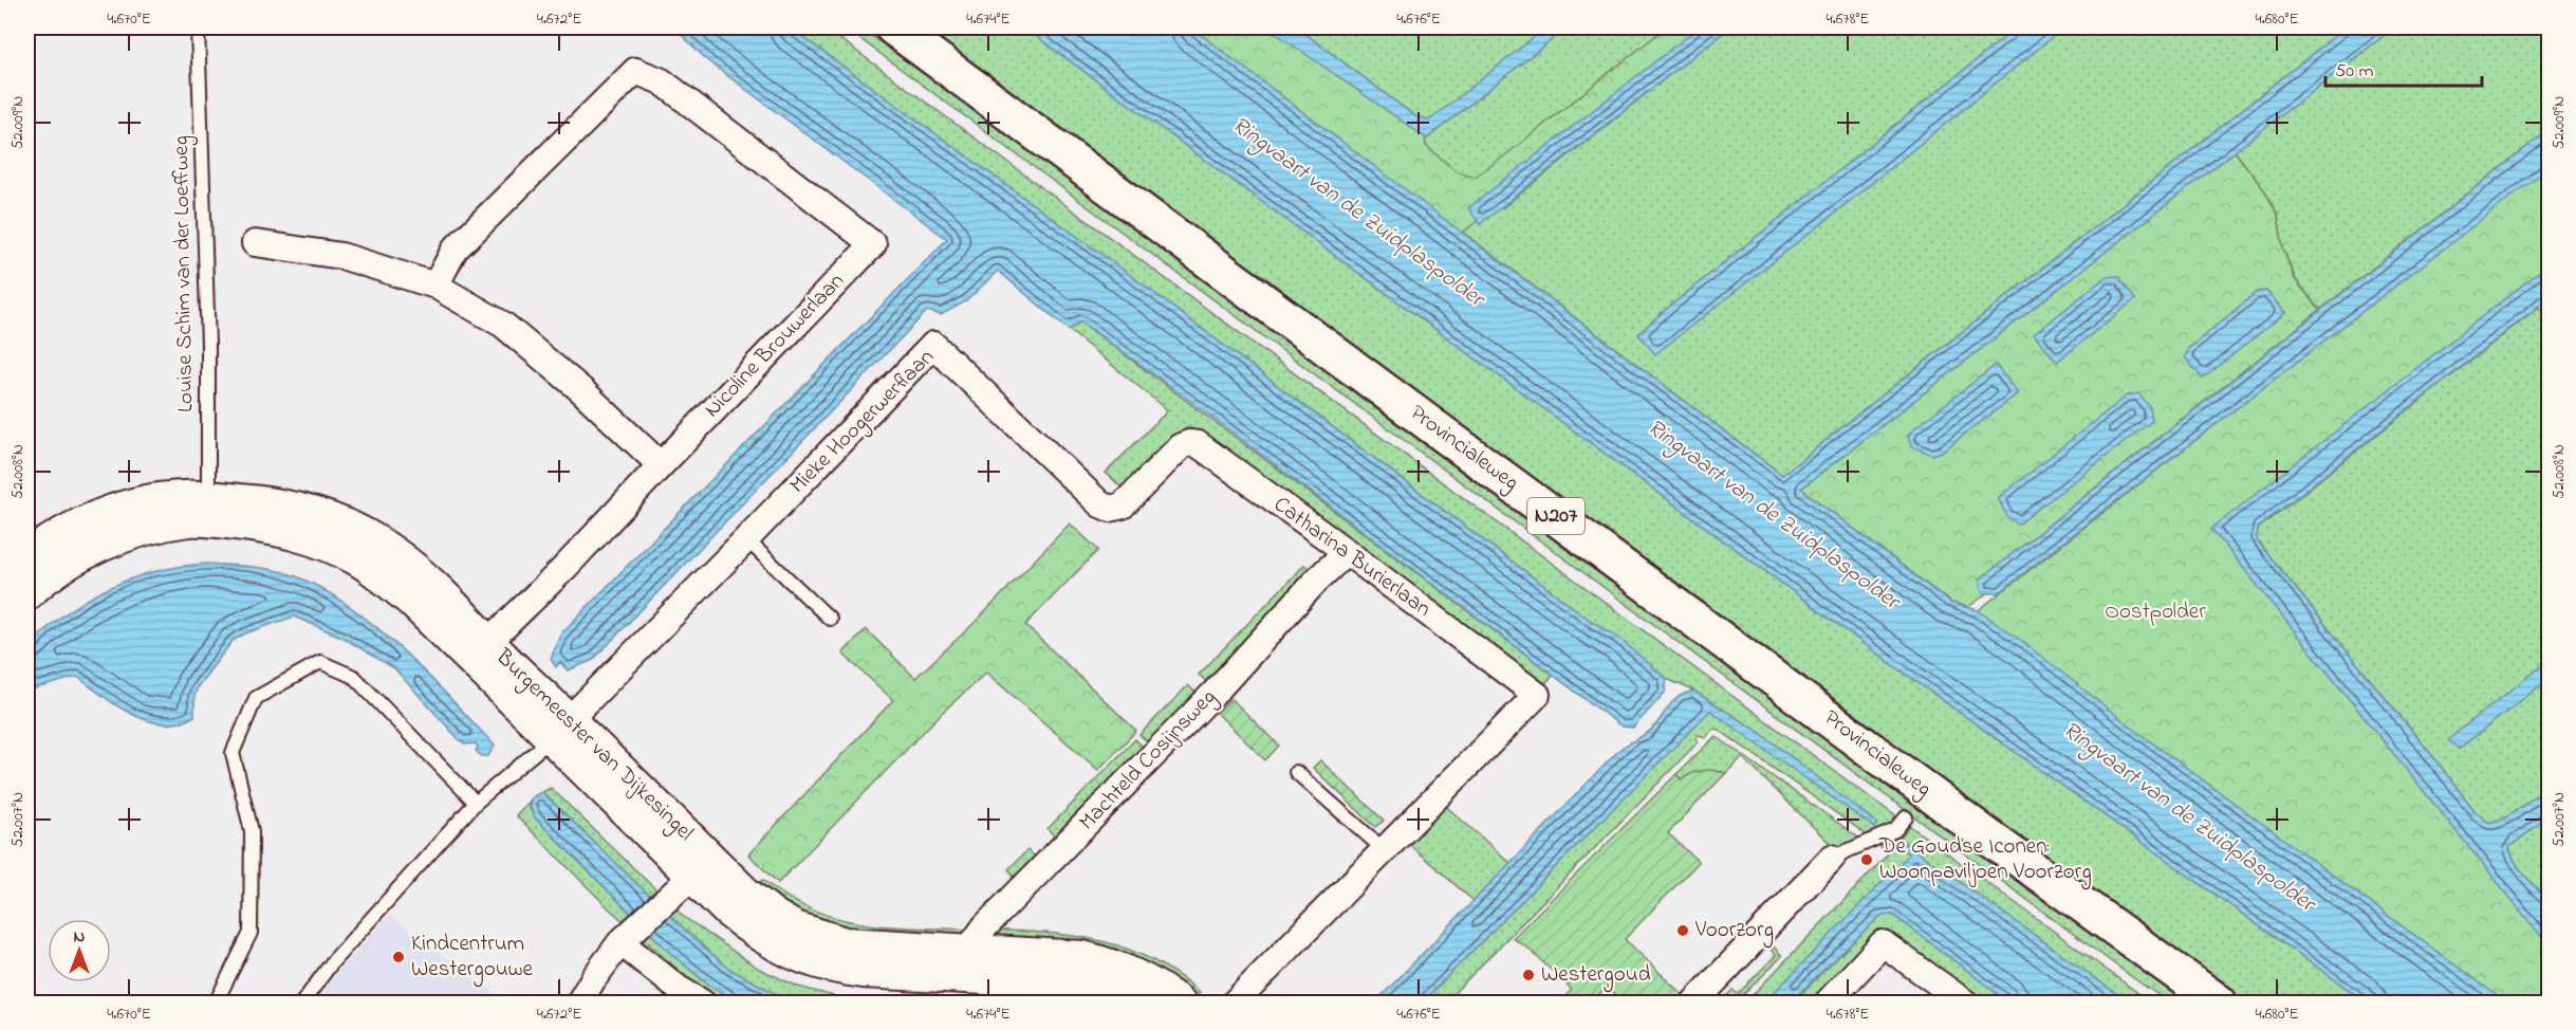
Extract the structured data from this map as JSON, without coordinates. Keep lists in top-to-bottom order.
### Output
{
  "streets": {
    "main road": ["Provincialeweg", "N207"],
    "street": [
      "Nicoline Brouwerlaan",
      "Mieke Hoogerwerflaan",
      "Catharina Burierlaan",
      "Burgemeester van Dijkesingel",
      "Machteld Cosijnsweg"
    ],
    "lane": ["Louise Schim van der Loeffweg"]
  },
  "crossings": [
    ["Louise Schim van der Loeffweg", "Burgemeester van Dijkesingel"],
    ["Nicoline Brouwerlaan", "Burgemeester van Dijkesingel"],
    ["Mieke Hoogerwerflaan", "Catharina Burierlaan"],
    ["Mieke Hoogerwerflaan", "Burgemeester van Dijkesingel"],
    ["Catharina Burierlaan", "Machteld Cosijnsweg"],
    ["Burgemeester van Dijkesingel", "Machteld Cosijnsweg"]
  ],
  "water": ["Ringvaart van de Zuidplaspolder"],
  "parks": ["Oostpolder"],
  "places": [
    "De Goudse Iconen: Woonpaviljoen Voorzorg",
    "Voorzorg",
    "Kindcentrum Westergouwe",
    "Westergoud"
  ],
  "scale_bar": "50 m",
  "north": "top",
  "coordinates": [
    "4.670°E",
    "4.672°E",
    "4.674°E",
    "4.676°E",
    "4.678°E",
    "4.680°E",
    "52.009°N",
    "52.008°N",
    "52.007°N"
  ]
}
